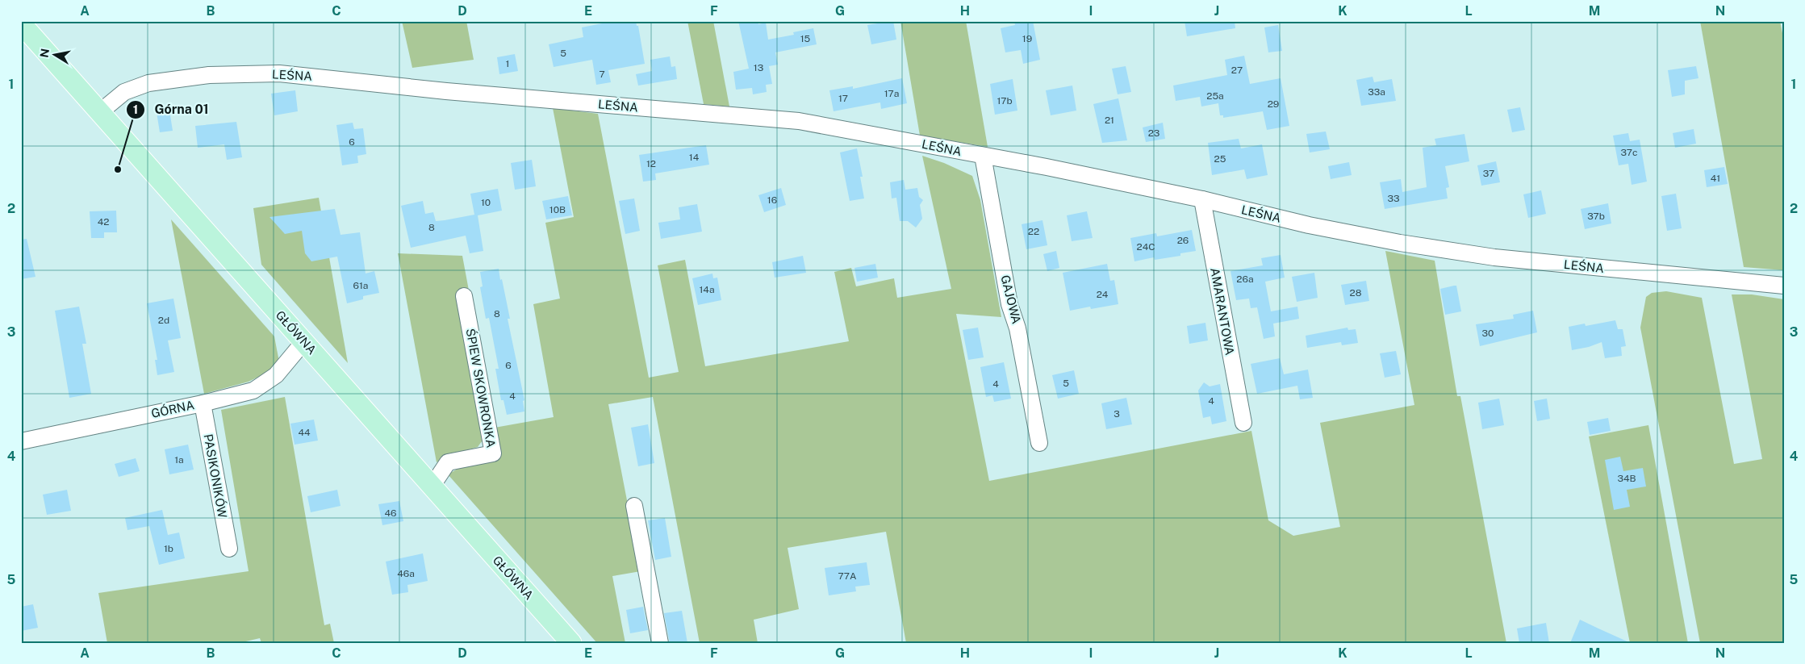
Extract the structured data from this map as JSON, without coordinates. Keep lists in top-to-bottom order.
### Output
{
  "streets": {
    "main road": ["GŁÓWNA"],
    "street": [
      "LEŚNA",
      "GAJOWA",
      "AMARANTOWA",
      "ŚPIEW SKOWRONKA",
      "GÓRNA",
      "PASIKONIKÓW"
    ]
  },
  "crossings": [
    ["LEŚNA", "GAJOWA"],
    ["LEŚNA", "AMARANTOWA"],
    ["LEŚNA", "GŁÓWNA"],
    ["GŁÓWNA", "ŚPIEW SKOWRONKA"],
    ["GŁÓWNA", "GÓRNA"],
    ["GÓRNA", "PASIKONIKÓW"]
  ],
  "places": ["Górna 01"],
  "house_numbers": [
    "15",
    "19",
    "5",
    "1",
    "13",
    "27",
    "7",
    "33a",
    "17a",
    "25a",
    "17",
    "17b",
    "29",
    "21",
    "23",
    "6",
    "37c",
    "14",
    "25",
    "12",
    "37",
    "41",
    "33",
    "16",
    "10",
    "10B",
    "37b",
    "42",
    "8",
    "22",
    "26",
    "24C",
    "26a",
    "61a",
    "14a",
    "28",
    "24",
    "8",
    "2d",
    "30",
    "6",
    "5",
    "4",
    "4",
    "4",
    "3",
    "44",
    "1a",
    "34B",
    "46",
    "1b",
    "46a",
    "77A"
  ],
  "north": "left",
  "grid": {
    "columns": [
      "A",
      "B",
      "C",
      "D",
      "E",
      "F",
      "G",
      "H",
      "I",
      "J",
      "K",
      "L",
      "M",
      "N"
    ],
    "rows": [
      "1",
      "2",
      "3",
      "4",
      "5"
    ]
  }
}
